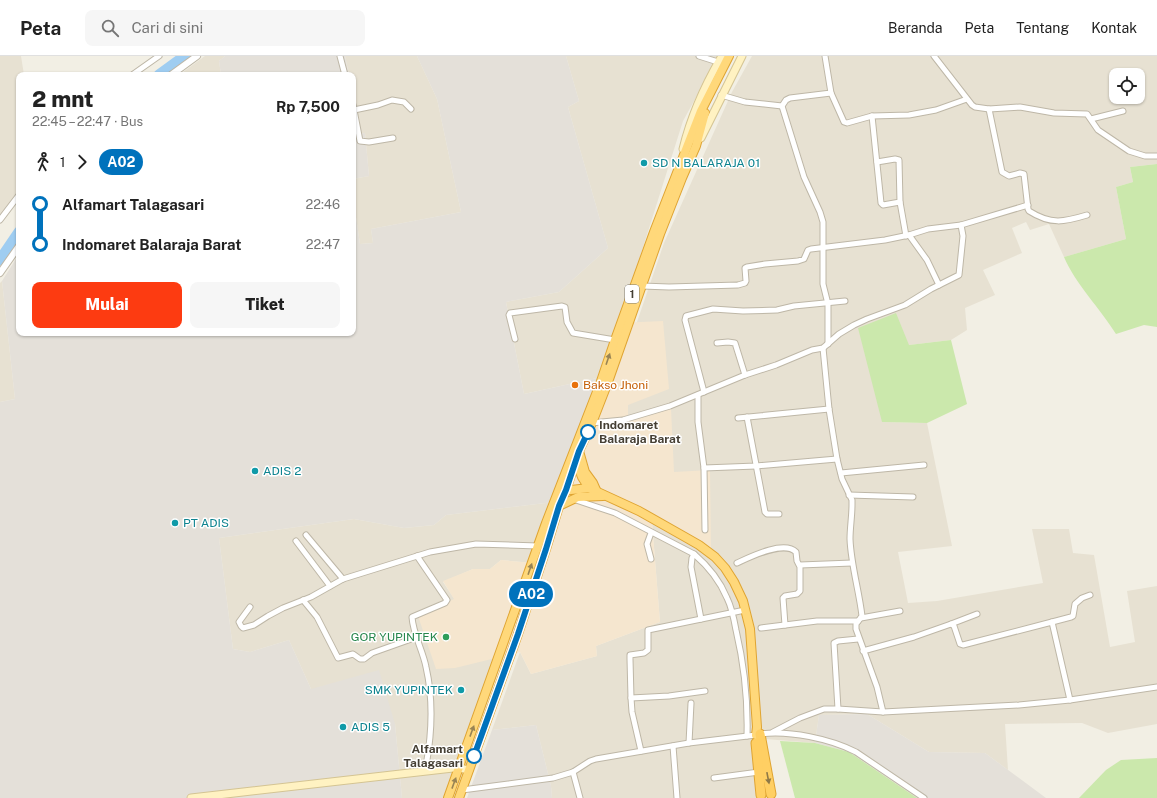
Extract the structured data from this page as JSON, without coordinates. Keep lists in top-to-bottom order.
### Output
{
  "streets": {
    "highway": ["1"]
  },
  "places": [
    "SD N BALARAJA 01",
    "Bakso Jhoni",
    "Indomaret Balaraja Barat",
    "ADIS 2",
    "PT ADIS",
    "GOR YUPINTEK",
    "SMK YUPINTEK",
    "ADIS 5",
    "Alfamart Talagasari"
  ],
  "lines": ["bus line A02"],
  "page": {
    "header": "Peta",
    "search": "Cari di sini",
    "nav": [
      "Beranda",
      "Peta",
      "Tentang",
      "Kontak"
    ],
    "on_map": "A02",
    "heading": ["2 mnt", "22:45 – 22:47 · Bus", "Rp 7,500"],
    "legs": ["1", "A02"],
    "list": [
      {
        "name": "Alfamart Talagasari",
        "value": "22:46"
      },
      {
        "name": "Indomaret Balaraja Barat",
        "value": "22:47"
      }
    ],
    "buttons": ["Mulai", "Tiket"]
  }
}
